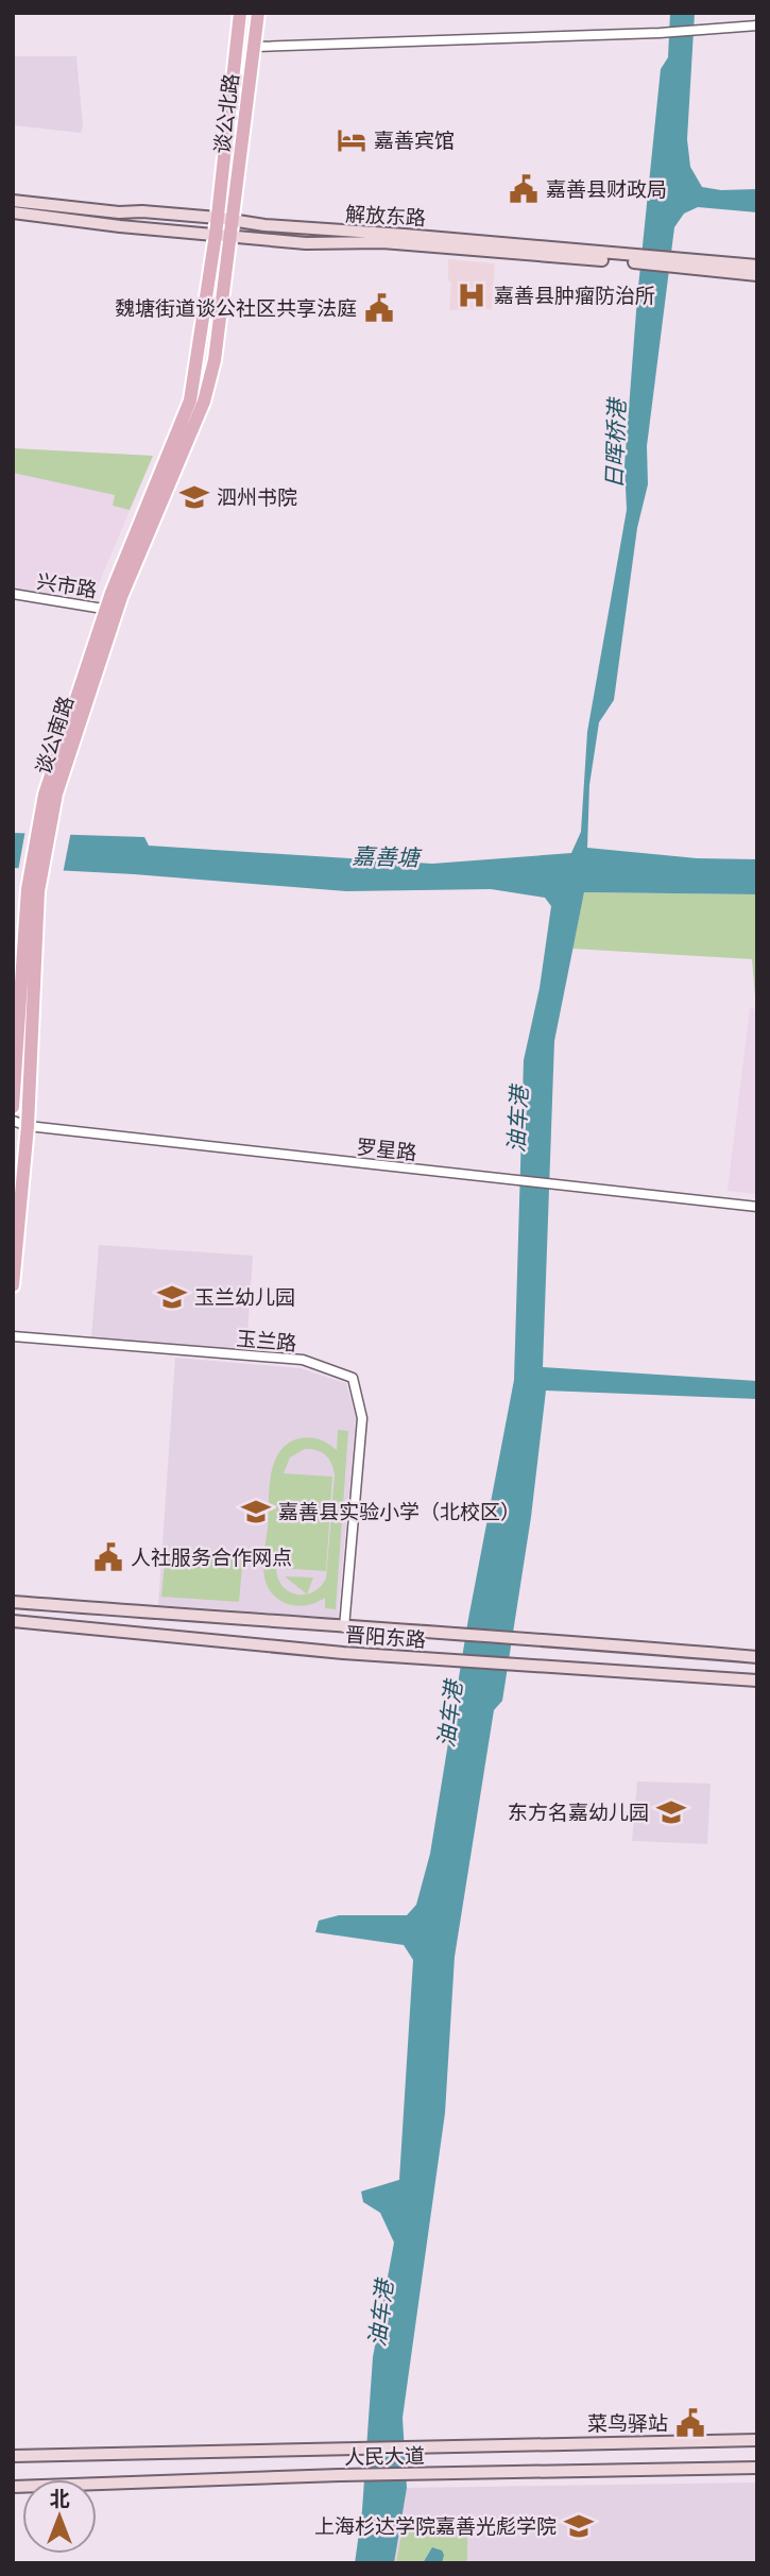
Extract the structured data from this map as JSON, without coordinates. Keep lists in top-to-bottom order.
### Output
{
  "streets": {
    "main road": [
      "谈公北路",
      "解放东路",
      "谈公南路",
      "晋阳东路",
      "人民大道"
    ],
    "street": ["兴市路", "罗星路", "玉兰路"]
  },
  "crossings": [
    ["谈公北路", "解放东路"],
    ["谈公北路", "谈公南路"],
    ["解放东路", "谈公南路"],
    ["兴市路", "谈公南路"],
    ["谈公南路", "罗星路"],
    ["玉兰路", "晋阳东路"]
  ],
  "water": ["日晖桥港", "嘉善塘", "油车港"],
  "places": {
    "hotel": ["嘉善宾馆"],
    "public building": [
      "嘉善县财政局",
      "魏塘街道谈公社区共享法庭",
      "人社服务合作网点",
      "菜鸟驿站"
    ],
    "hospital": ["嘉善县肿瘤防治所"],
    "school or university": [
      "泗州书院",
      "玉兰幼儿园",
      "嘉善县实验小学（北校区）",
      "东方名嘉幼儿园",
      "上海杉达学院嘉善光彪学院"
    ]
  },
  "north": "top"
}
